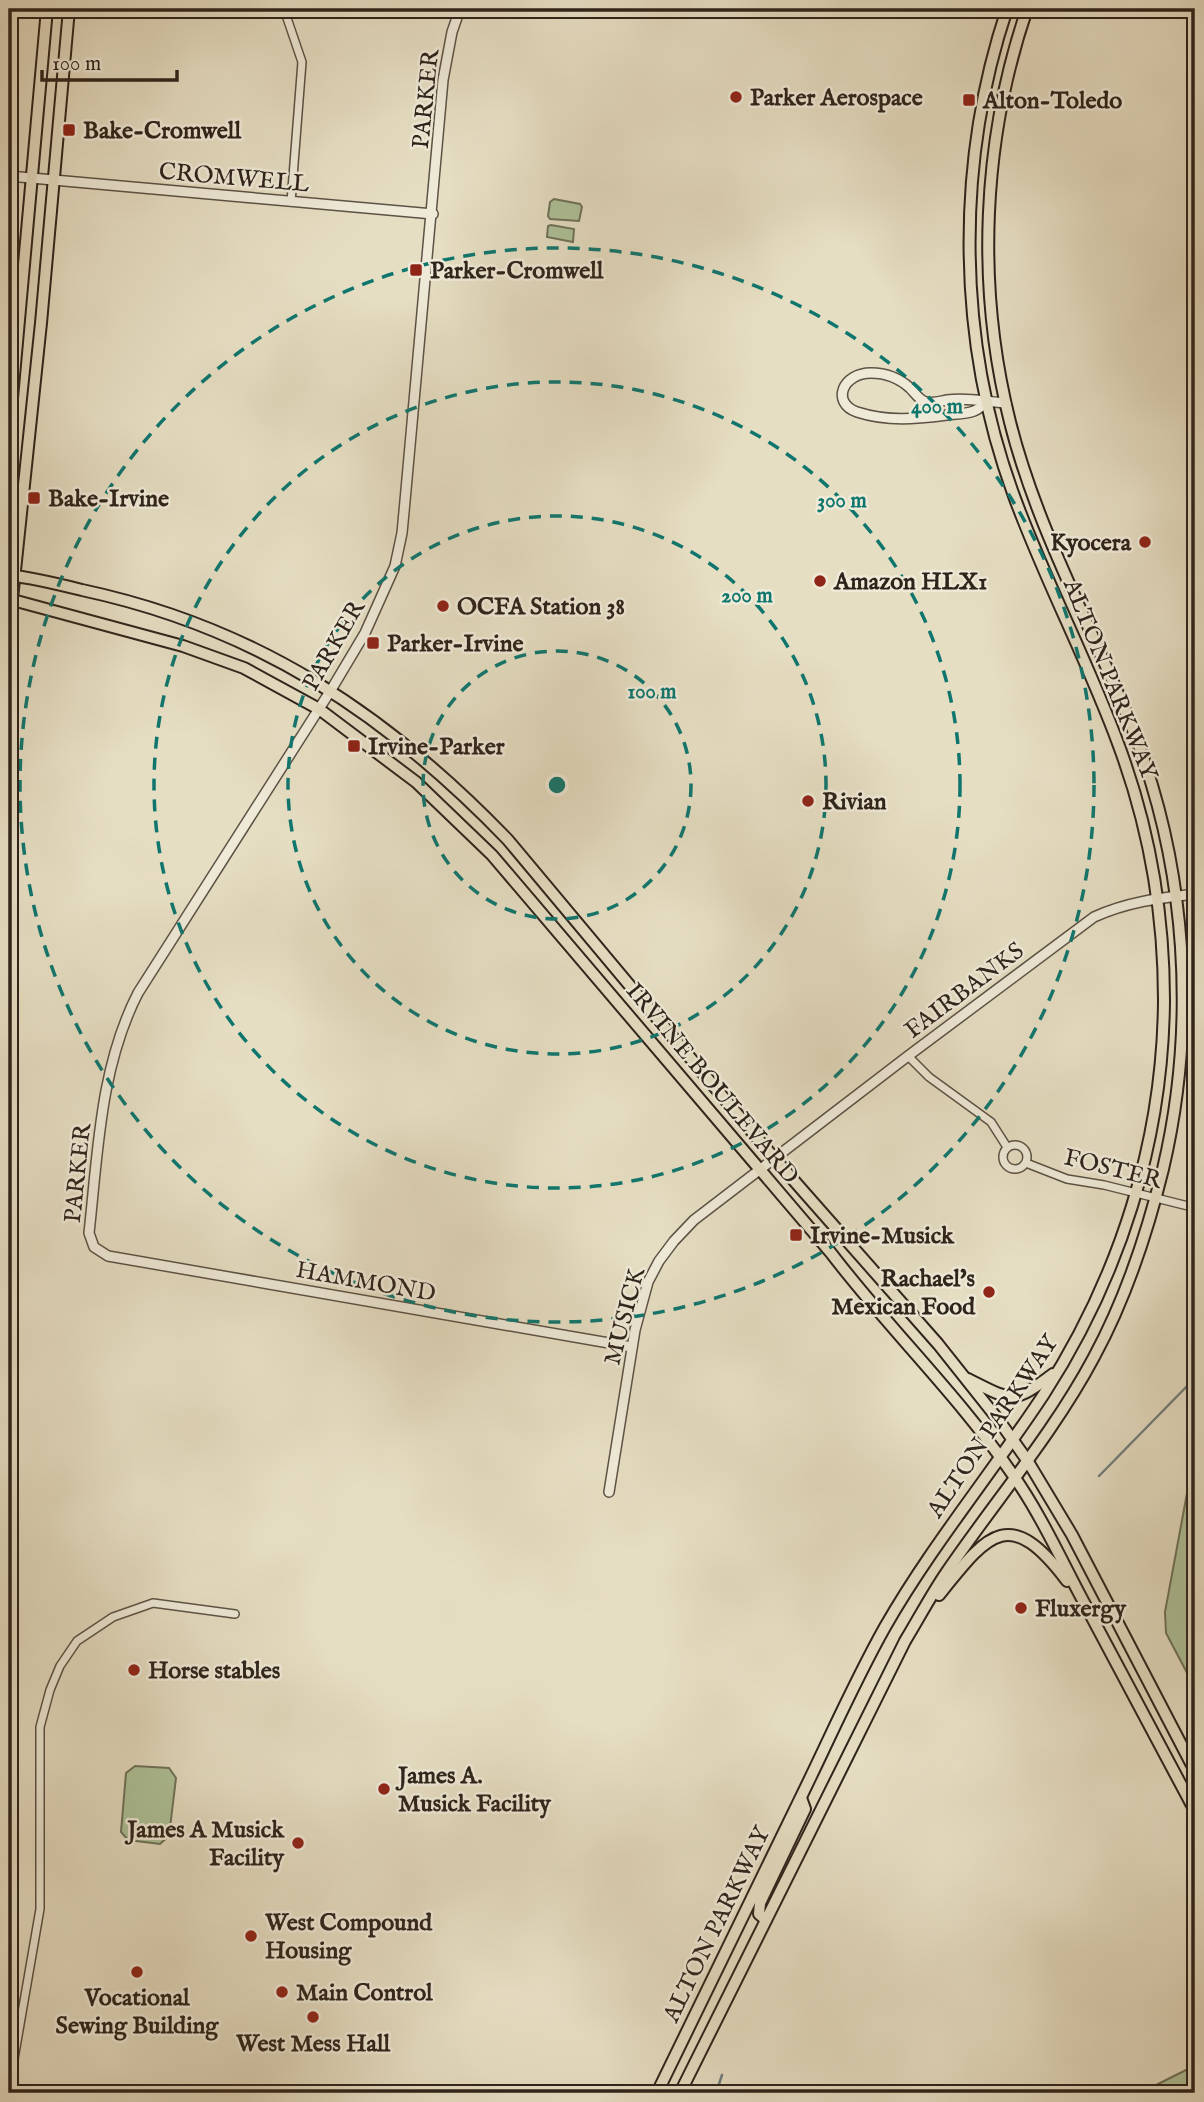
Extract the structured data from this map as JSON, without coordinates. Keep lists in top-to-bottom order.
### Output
{
  "streets": {
    "main road": ["ALTON PARKWAY", "IRVINE BOULEVARD"],
    "street": [
      "PARKER",
      "CROMWELL",
      "FAIRBANKS",
      "FOSTER",
      "HAMMOND",
      "MUSICK"
    ]
  },
  "crossings": [
    ["PARKER", "CROMWELL"],
    ["PARKER", "IRVINE BOULEVARD"],
    ["PARKER", "HAMMOND"],
    ["ALTON PARKWAY", "FAIRBANKS"],
    ["ALTON PARKWAY", "IRVINE BOULEVARD"],
    ["ALTON PARKWAY", "FOSTER"],
    ["FAIRBANKS", "IRVINE BOULEVARD"],
    ["FAIRBANKS", "MUSICK"],
    ["IRVINE BOULEVARD", "MUSICK"],
    ["HAMMOND", "MUSICK"]
  ],
  "places": {
    "other": [
      "Parker Aerospace",
      "Kyocera",
      "Amazon HLX1",
      "OCFA Station 38",
      "Rivian",
      "Rachael's Mexican Food",
      "Fluxergy",
      "Horse stables",
      "James A. Musick Facility",
      "James A Musick Facility",
      "West Compound Housing",
      "Vocational Sewing Building",
      "Main Control",
      "West Mess Hall"
    ],
    "transit": [
      "Alton-Toledo",
      "Bake-Cromwell",
      "Parker-Cromwell",
      "Bake-Irvine",
      "Parker-Irvine",
      "Irvine-Parker",
      "Irvine-Musick"
    ]
  },
  "scale_bar": "100 m",
  "rings": [
    "400 m",
    "300 m",
    "200 m",
    "100 m"
  ]
}
